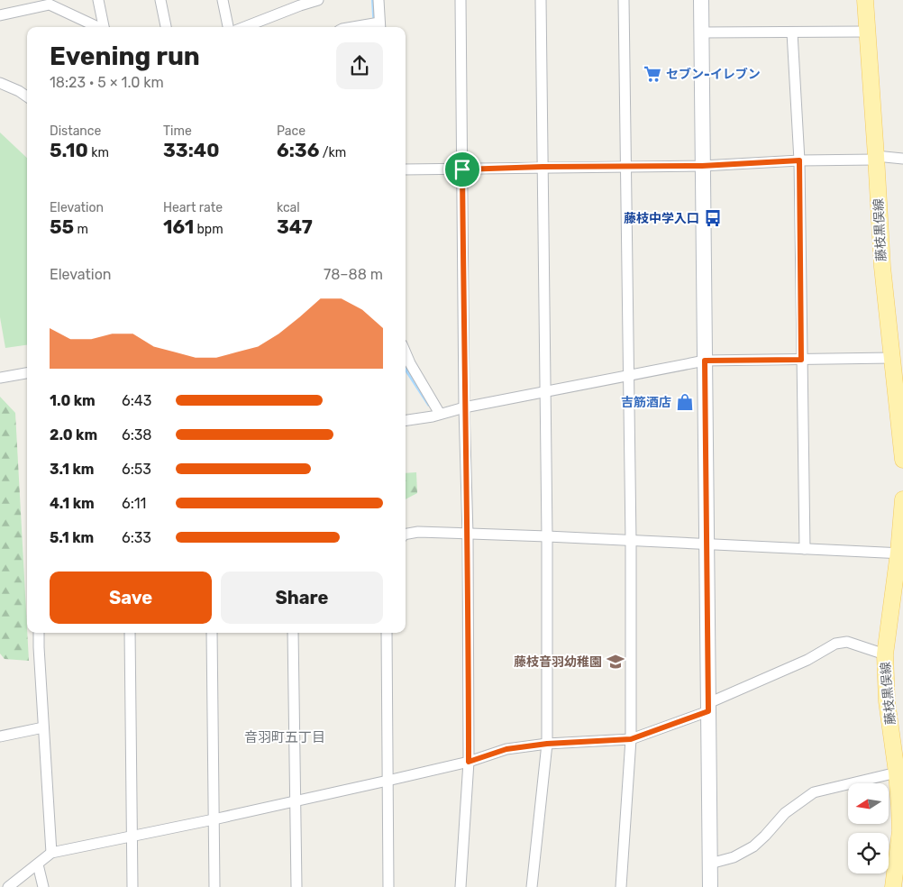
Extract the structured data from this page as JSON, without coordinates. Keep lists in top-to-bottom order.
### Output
{
  "streets": {
    "main road": ["藤枝黒俣線"]
  },
  "districts": ["音羽町五丁目"],
  "places": {
    "supermarket": ["セブン-イレブン"],
    "bus stop": ["藤枝中学入口"],
    "shop": ["吉筋酒店"],
    "school or university": ["藤枝音羽幼稚園"]
  },
  "north": "left",
  "page": {
    "heading": ["Evening run", "18:23 · 5 × 1.0 km"],
    "stats": [
      ["Distance", "5.10 km"],
      ["Time", "33:40"],
      ["Pace", "6:36 /km"],
      ["Elevation", "55 m"],
      ["Heart rate", "161 bpm"],
      ["kcal", "347"]
    ],
    "chart": ["Elevation", "78–88 m"],
    "list": [
      {
        "name": "1.0 km",
        "note": "6:43"
      },
      {
        "name": "2.0 km",
        "note": "6:38"
      },
      {
        "name": "3.1 km",
        "note": "6:53"
      },
      {
        "name": "4.1 km",
        "note": "6:11"
      },
      {
        "name": "5.1 km",
        "note": "6:33"
      }
    ],
    "buttons": ["Save", "Share"]
  }
}
